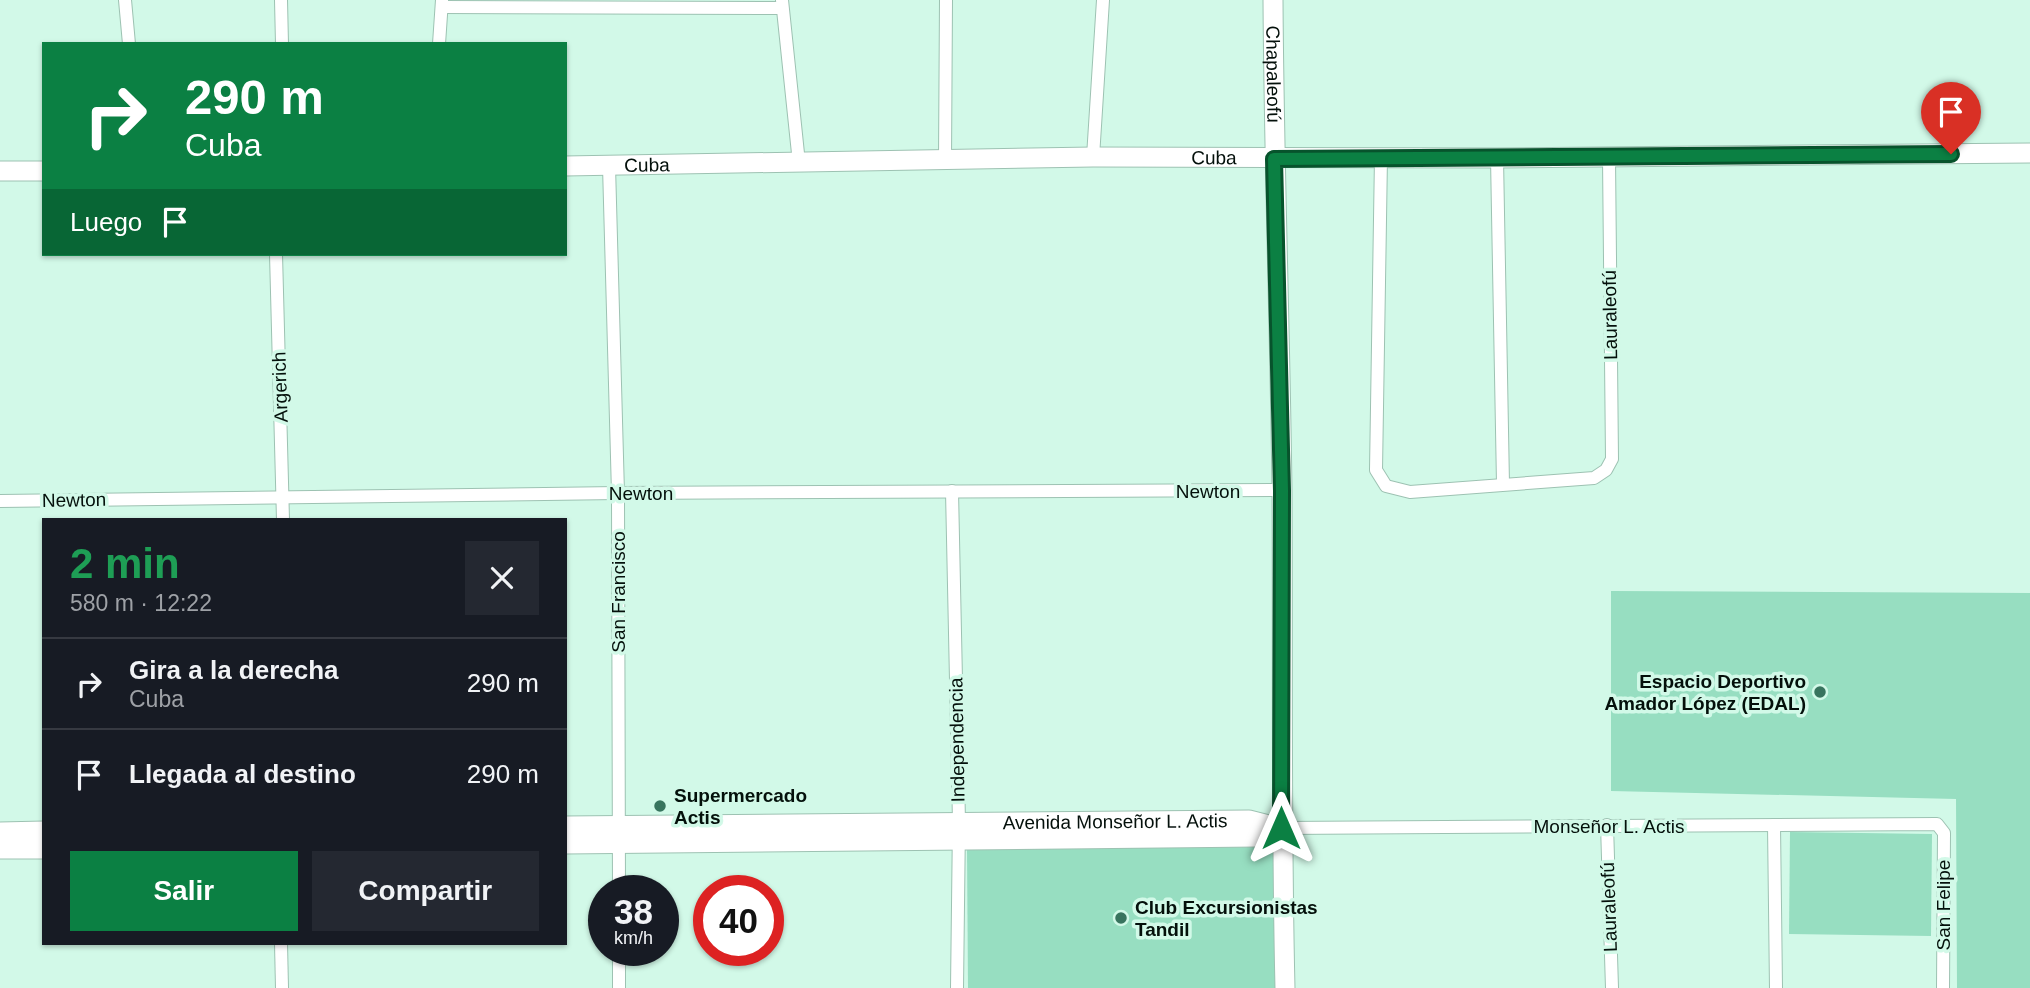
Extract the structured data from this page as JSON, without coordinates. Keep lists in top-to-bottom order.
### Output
{
  "streets": {
    "street": [
      "Chapaleofú",
      "Cuba",
      "Lauraleofú",
      "Argerich",
      "Newton",
      "San Francisco",
      "Independencia",
      "Avenida Monseñor L. Actis",
      "Monseñor L. Actis",
      "San Felipe"
    ]
  },
  "crossings": [
    ["Chapaleofú", "Cuba"],
    ["Chapaleofú", "Newton"],
    ["Chapaleofú", "Avenida Monseñor L. Actis"],
    ["Chapaleofú", "Monseñor L. Actis"],
    ["Cuba", "Lauraleofú"],
    ["Cuba", "San Francisco"],
    ["Lauraleofú", "Monseñor L. Actis"],
    ["Argerich", "Newton"],
    ["Newton", "San Francisco"],
    ["Newton", "Independencia"],
    ["San Francisco", "Avenida Monseñor L. Actis"],
    ["Independencia", "Avenida Monseñor L. Actis"],
    ["Avenida Monseñor L. Actis", "Monseñor L. Actis"],
    ["Monseñor L. Actis", "San Felipe"]
  ],
  "places": ["Espacio Deportivo Amador López (EDAL)", "Supermercado Actis", "Club Excursionistas Tandil"],
  "page": {
    "turn": ["290 m", "Cuba"],
    "then": "Luego",
    "heading": ["2 min", "580 m · 12:22"],
    "list": [
      {
        "name": "Gira a la derecha",
        "note": "Cuba",
        "value": "290 m"
      },
      {
        "name": "Llegada al destino",
        "value": "290 m"
      }
    ],
    "buttons": ["Salir", "Compartir"],
    "speed": "38 km/h",
    "limit": "40"
  }
}
